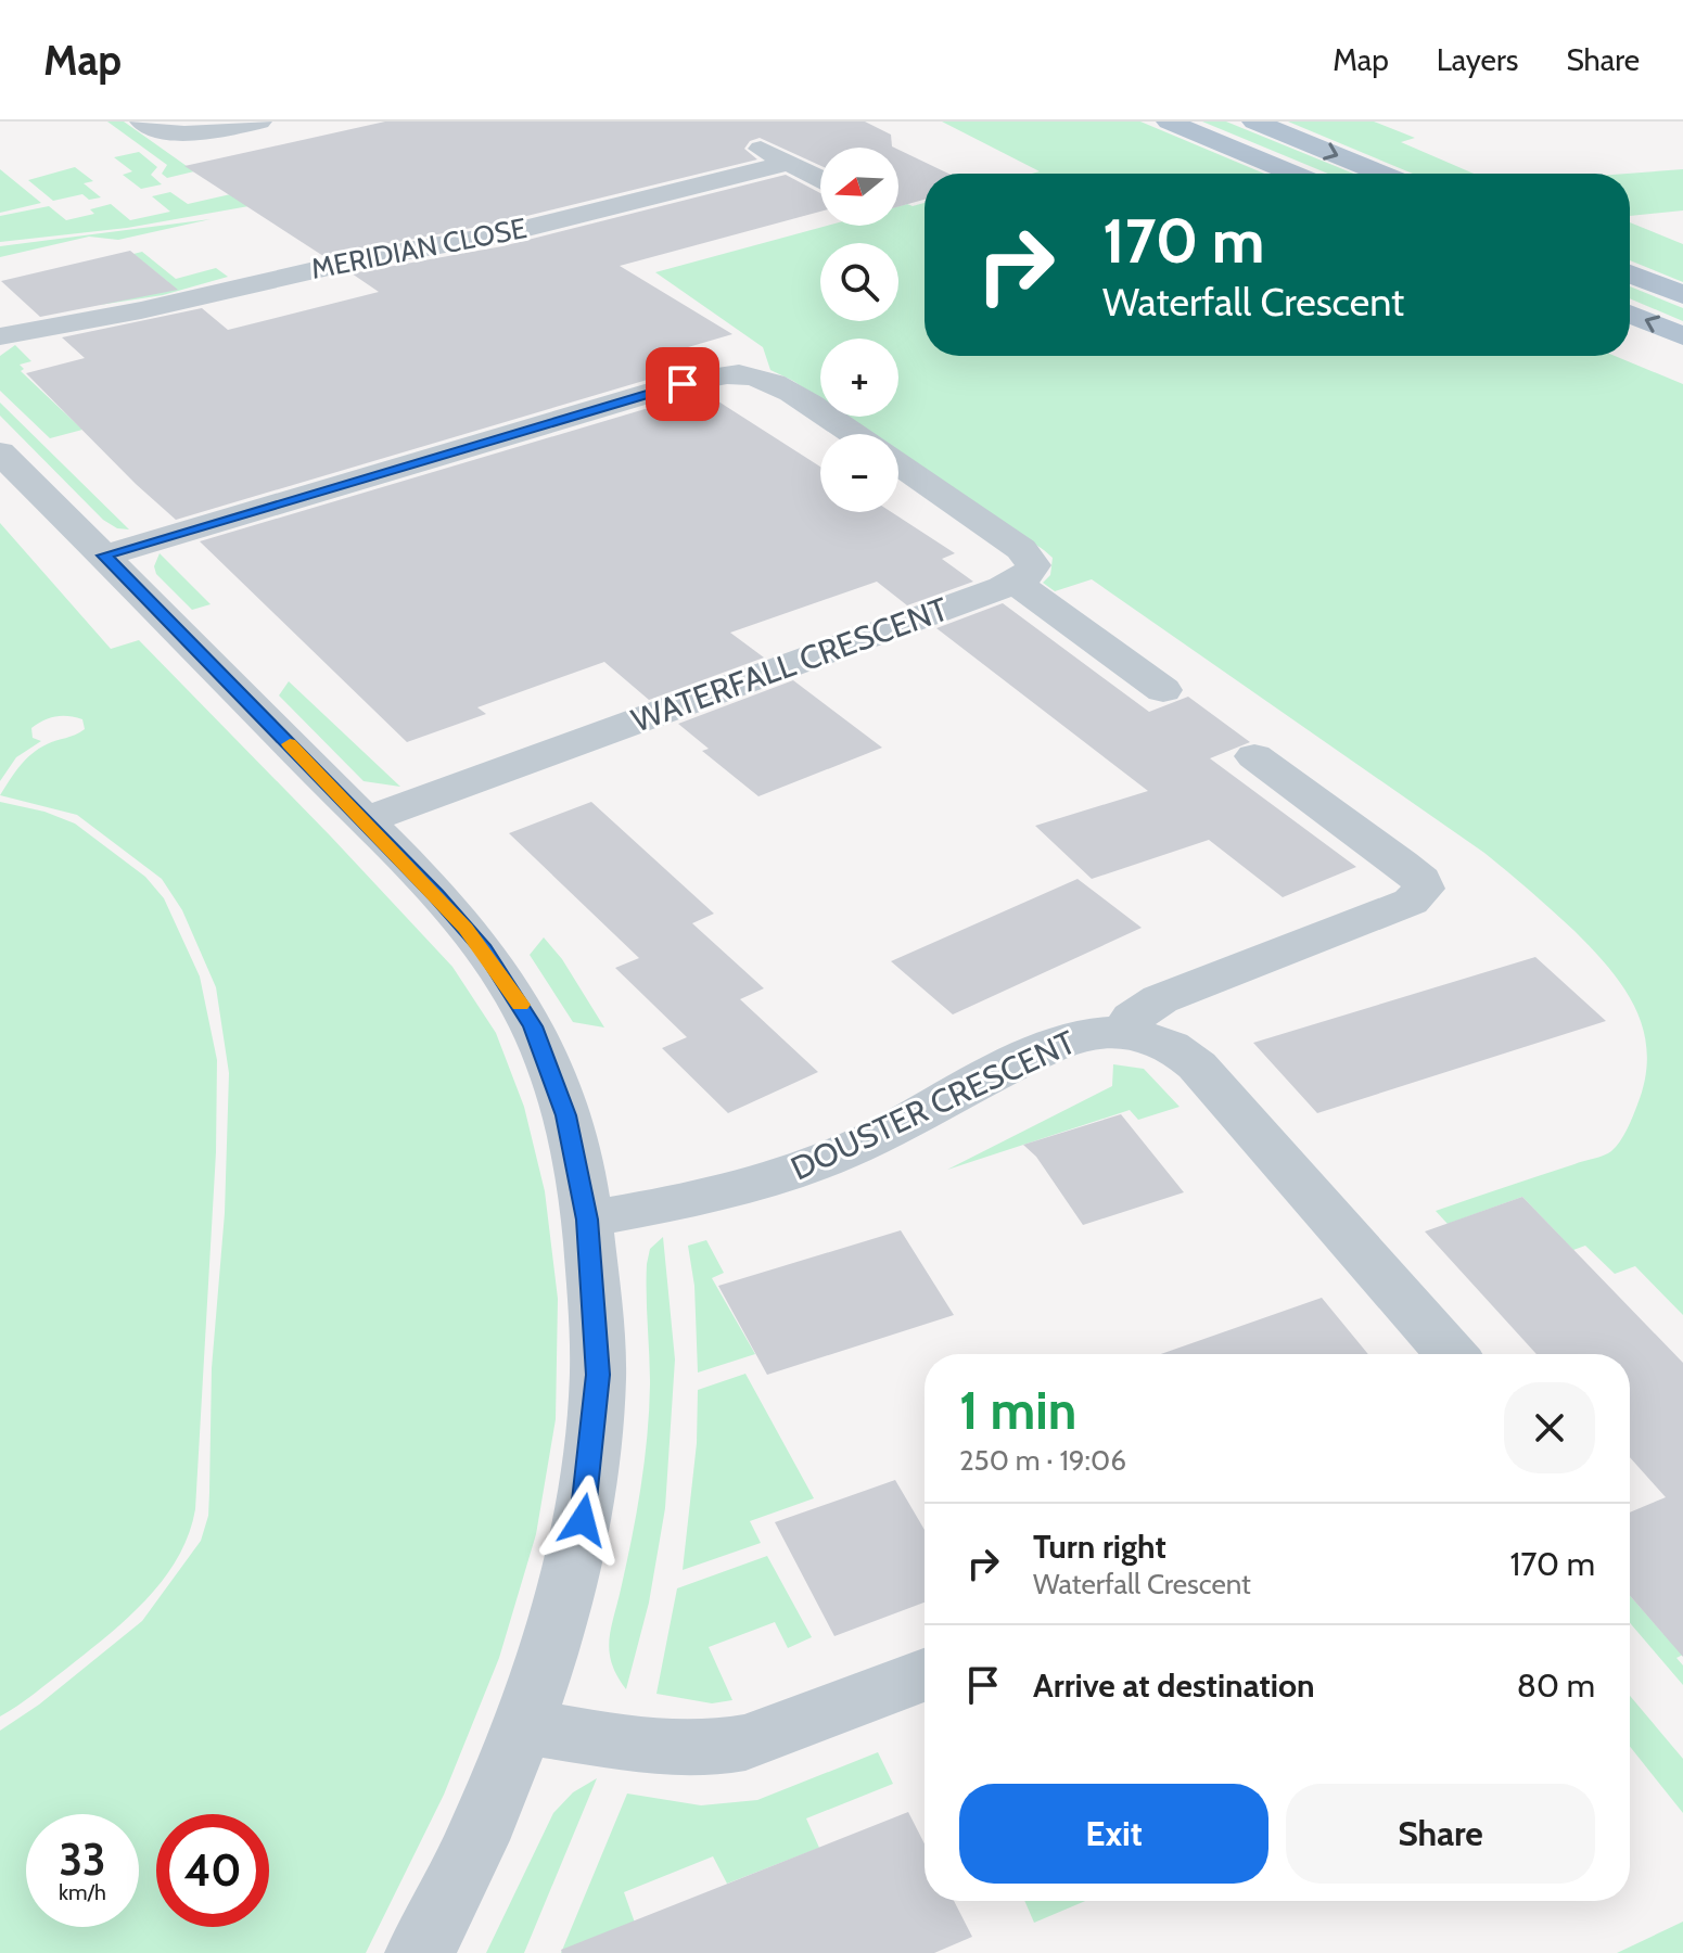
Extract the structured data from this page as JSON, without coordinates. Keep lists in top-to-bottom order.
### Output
{
  "streets": {
    "street": ["MERIDIAN CLOSE", "WATERFALL CRESCENT", "DOUSTER CRESCENT"]
  },
  "north": "left",
  "page": {
    "header": "Map",
    "nav": ["Map", "Layers", "Share"],
    "map_buttons": ["+", "−"],
    "turn": ["170 m", "Waterfall Crescent"],
    "heading": ["1 min", "250 m · 19:06"],
    "list": [
      {
        "name": "Turn right",
        "note": "Waterfall Crescent",
        "value": "170 m"
      },
      {
        "name": "Arrive at destination",
        "value": "80 m"
      }
    ],
    "buttons": ["Exit", "Share"],
    "speed": "33 km/h",
    "limit": "40"
  }
}
